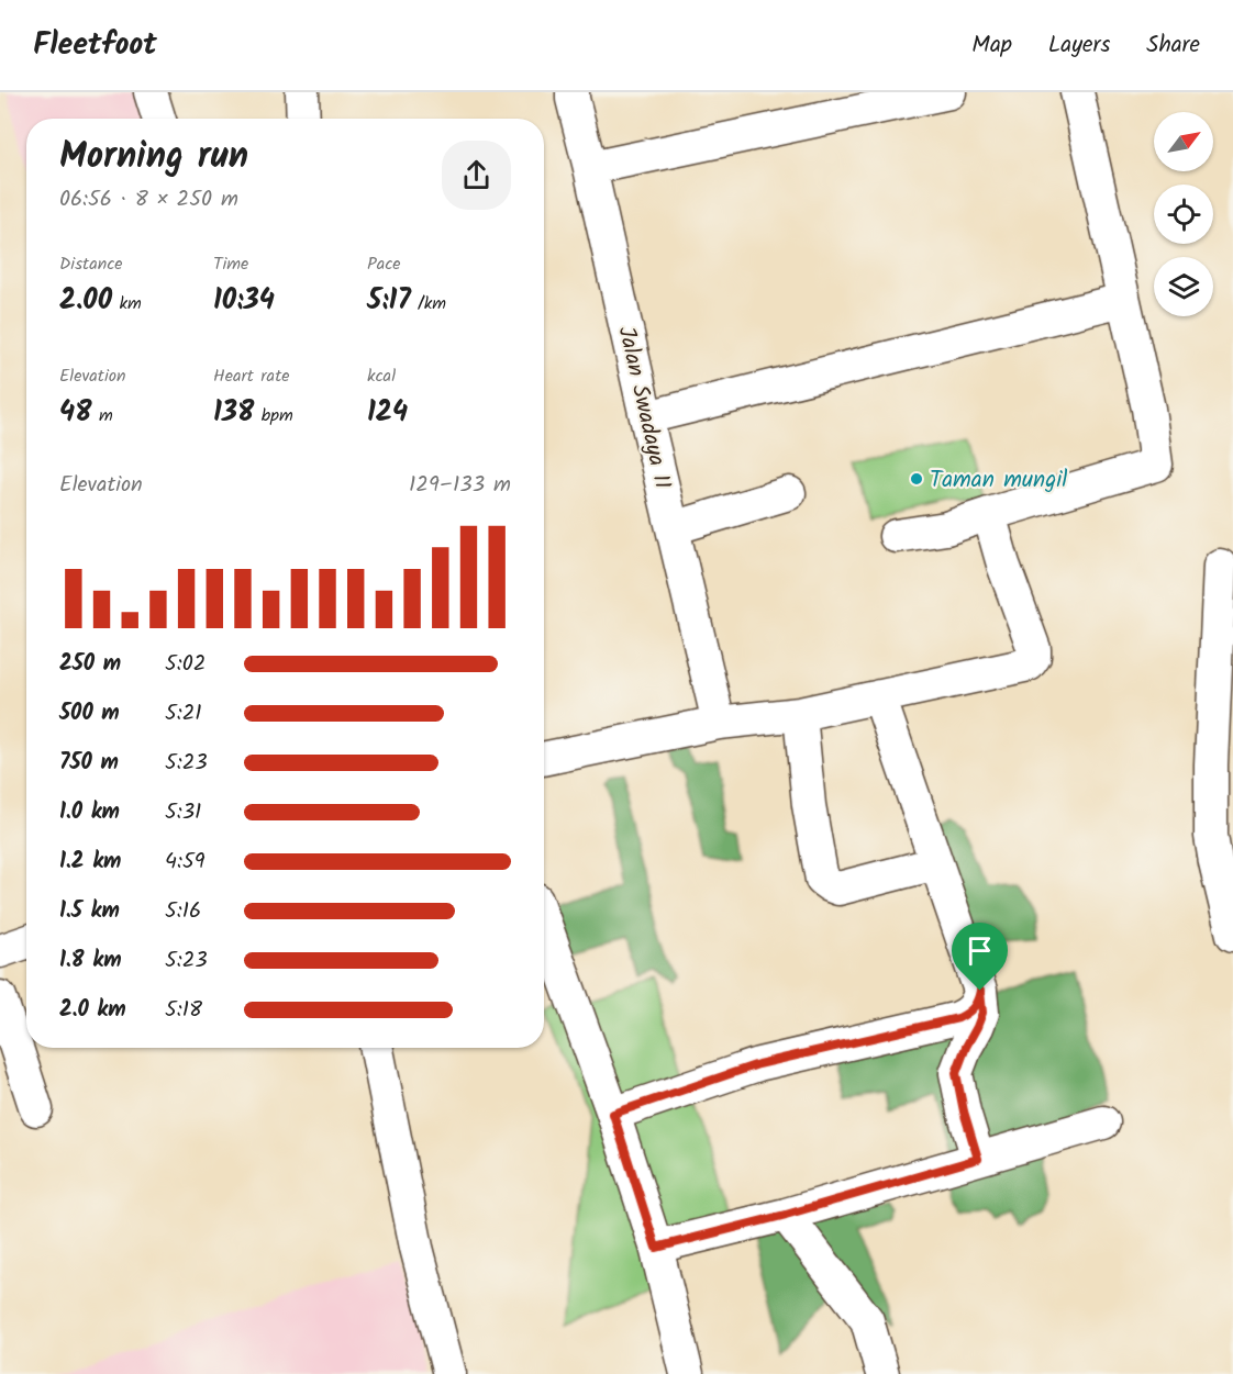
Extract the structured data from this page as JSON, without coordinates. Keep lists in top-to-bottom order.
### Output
{
  "streets": {
    "street": ["Jalan Swadaya II"]
  },
  "places": ["Taman mungil"],
  "north": "top right",
  "page": {
    "header": "Fleetfoot",
    "nav": ["Map", "Layers", "Share"],
    "heading": ["Morning run", "06:56 · 8 × 250 m"],
    "stats": [
      ["Distance", "2.00 km"],
      ["Time", "10:34"],
      ["Pace", "5:17 /km"],
      ["Elevation", "48 m"],
      ["Heart rate", "138 bpm"],
      ["kcal", "124"]
    ],
    "chart": ["Elevation", "129–133 m"],
    "list": [
      {
        "name": "250 m",
        "note": "5:02"
      },
      {
        "name": "500 m",
        "note": "5:21"
      },
      {
        "name": "750 m",
        "note": "5:23"
      },
      {
        "name": "1.0 km",
        "note": "5:31"
      },
      {
        "name": "1.2 km",
        "note": "4:59"
      },
      {
        "name": "1.5 km",
        "note": "5:16"
      },
      {
        "name": "1.8 km",
        "note": "5:23"
      },
      {
        "name": "2.0 km",
        "note": "5:18"
      }
    ]
  }
}
